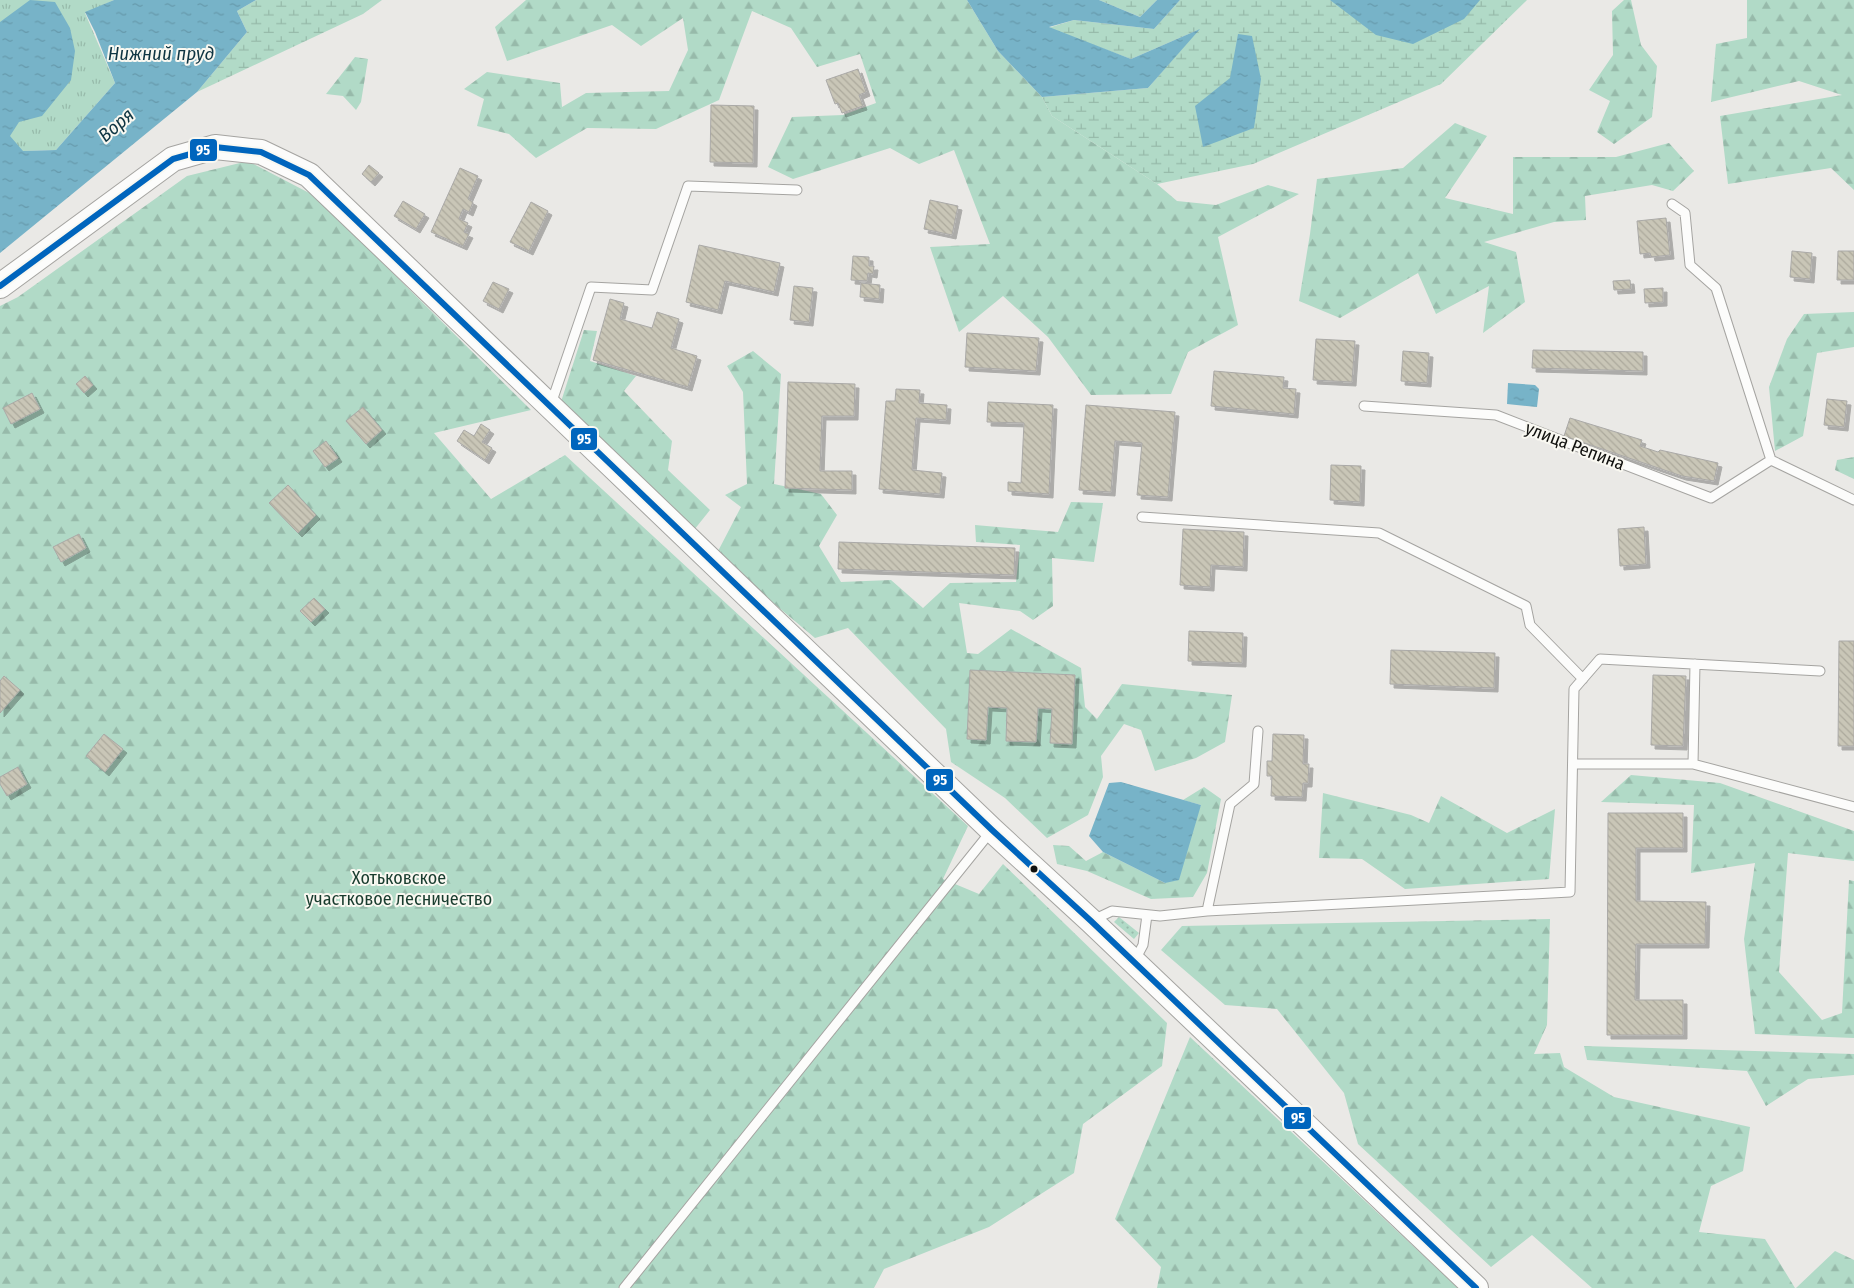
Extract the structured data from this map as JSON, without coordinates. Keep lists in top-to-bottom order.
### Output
{
  "streets": {
    "lane": ["улица Репина"]
  },
  "water": ["Нижний пруд", "Воря"],
  "parks": ["Хотьковское участковое лесничество"],
  "lines": ["transit line 95"]
}
